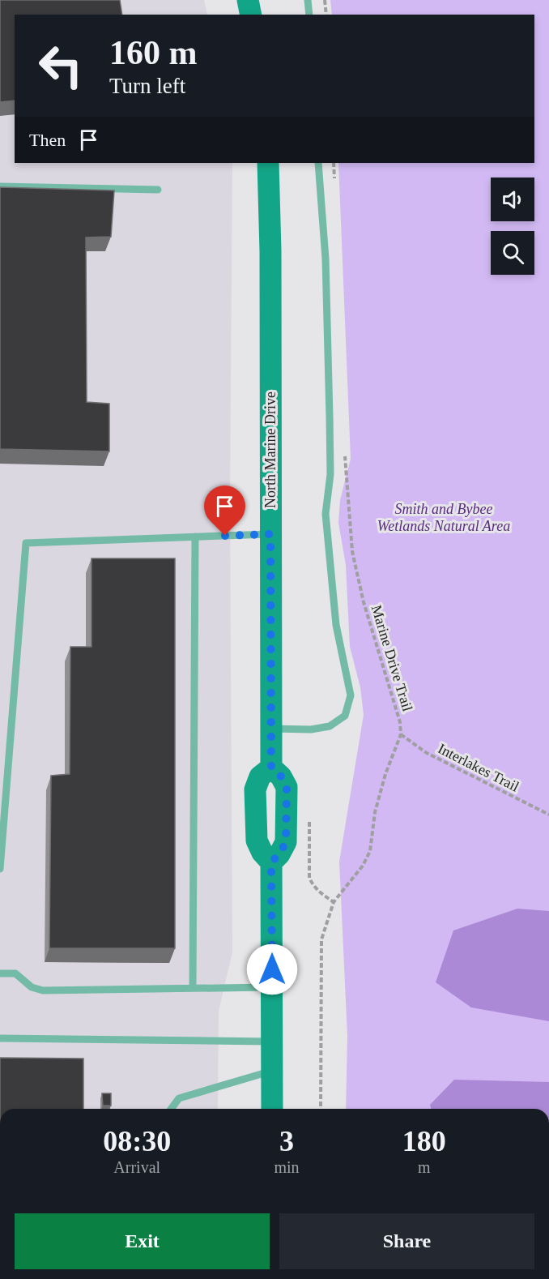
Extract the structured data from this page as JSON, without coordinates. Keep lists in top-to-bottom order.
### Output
{
  "streets": {
    "main road": ["North Marine Drive"],
    "path": ["Marine Drive Trail", "Interlakes Trail"]
  },
  "crossings": [
    ["Marine Drive Trail", "Interlakes Trail"]
  ],
  "parks": ["Smith and Bybee Wetlands Natural Area"],
  "page": {
    "turn": ["160 m", "Turn left"],
    "then": "Then",
    "eta": [
      "08:30",
      "Arrival",
      "3",
      "min",
      "180",
      "m"
    ],
    "buttons": ["Exit", "Share"]
  }
}
